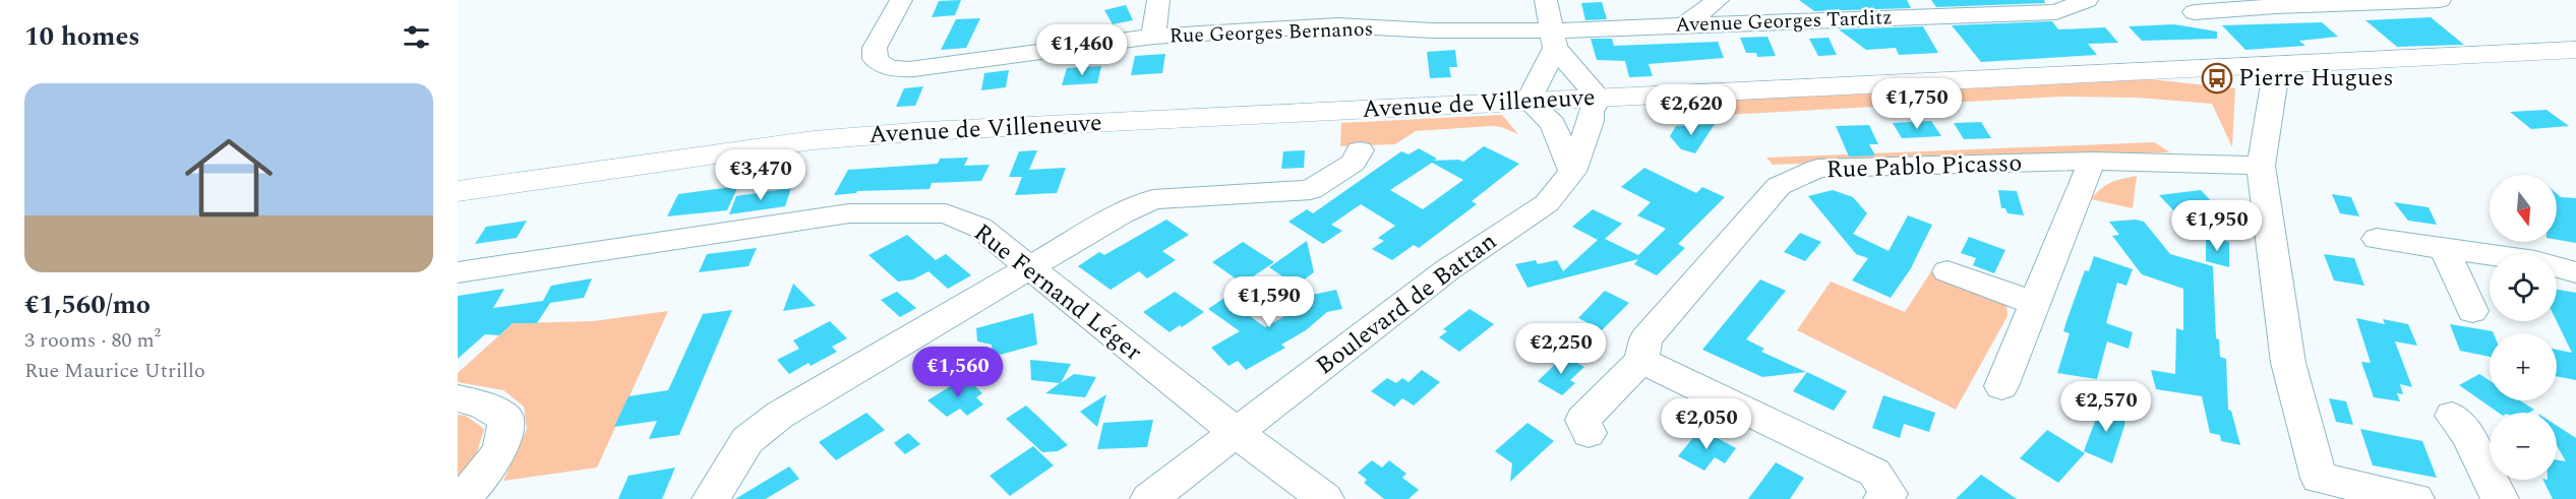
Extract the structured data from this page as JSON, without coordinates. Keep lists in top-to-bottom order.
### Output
{
  "streets": {
    "main road": ["Avenue de Villeneuve"],
    "street": [
      "Avenue Georges Tarditz",
      "Rue Georges Bernanos",
      "Rue Pablo Picasso",
      "Rue Fernand Léger",
      "Boulevard de Battan"
    ]
  },
  "crossings": [
    ["Avenue Georges Tarditz", "Rue Georges Bernanos"],
    ["Avenue de Villeneuve", "Boulevard de Battan"],
    ["Rue Fernand Léger", "Boulevard de Battan"]
  ],
  "places": {
    "bus stop": ["Pierre Hugues"]
  },
  "north": "bottom",
  "page": {
    "heading": "10 homes",
    "price": [
      "€1,460",
      "€1,750",
      "€2,620",
      "€3,470",
      "€1,950",
      "€1,590",
      "€2,250",
      "€1,560",
      "€2,570",
      "€2,050"
    ],
    "list": [
      {
        "name": "€1,560/mo",
        "note": "3 rooms · 80 m² · Rue Maurice Utrillo"
      }
    ],
    "map_buttons": ["+", "−"]
  }
}
